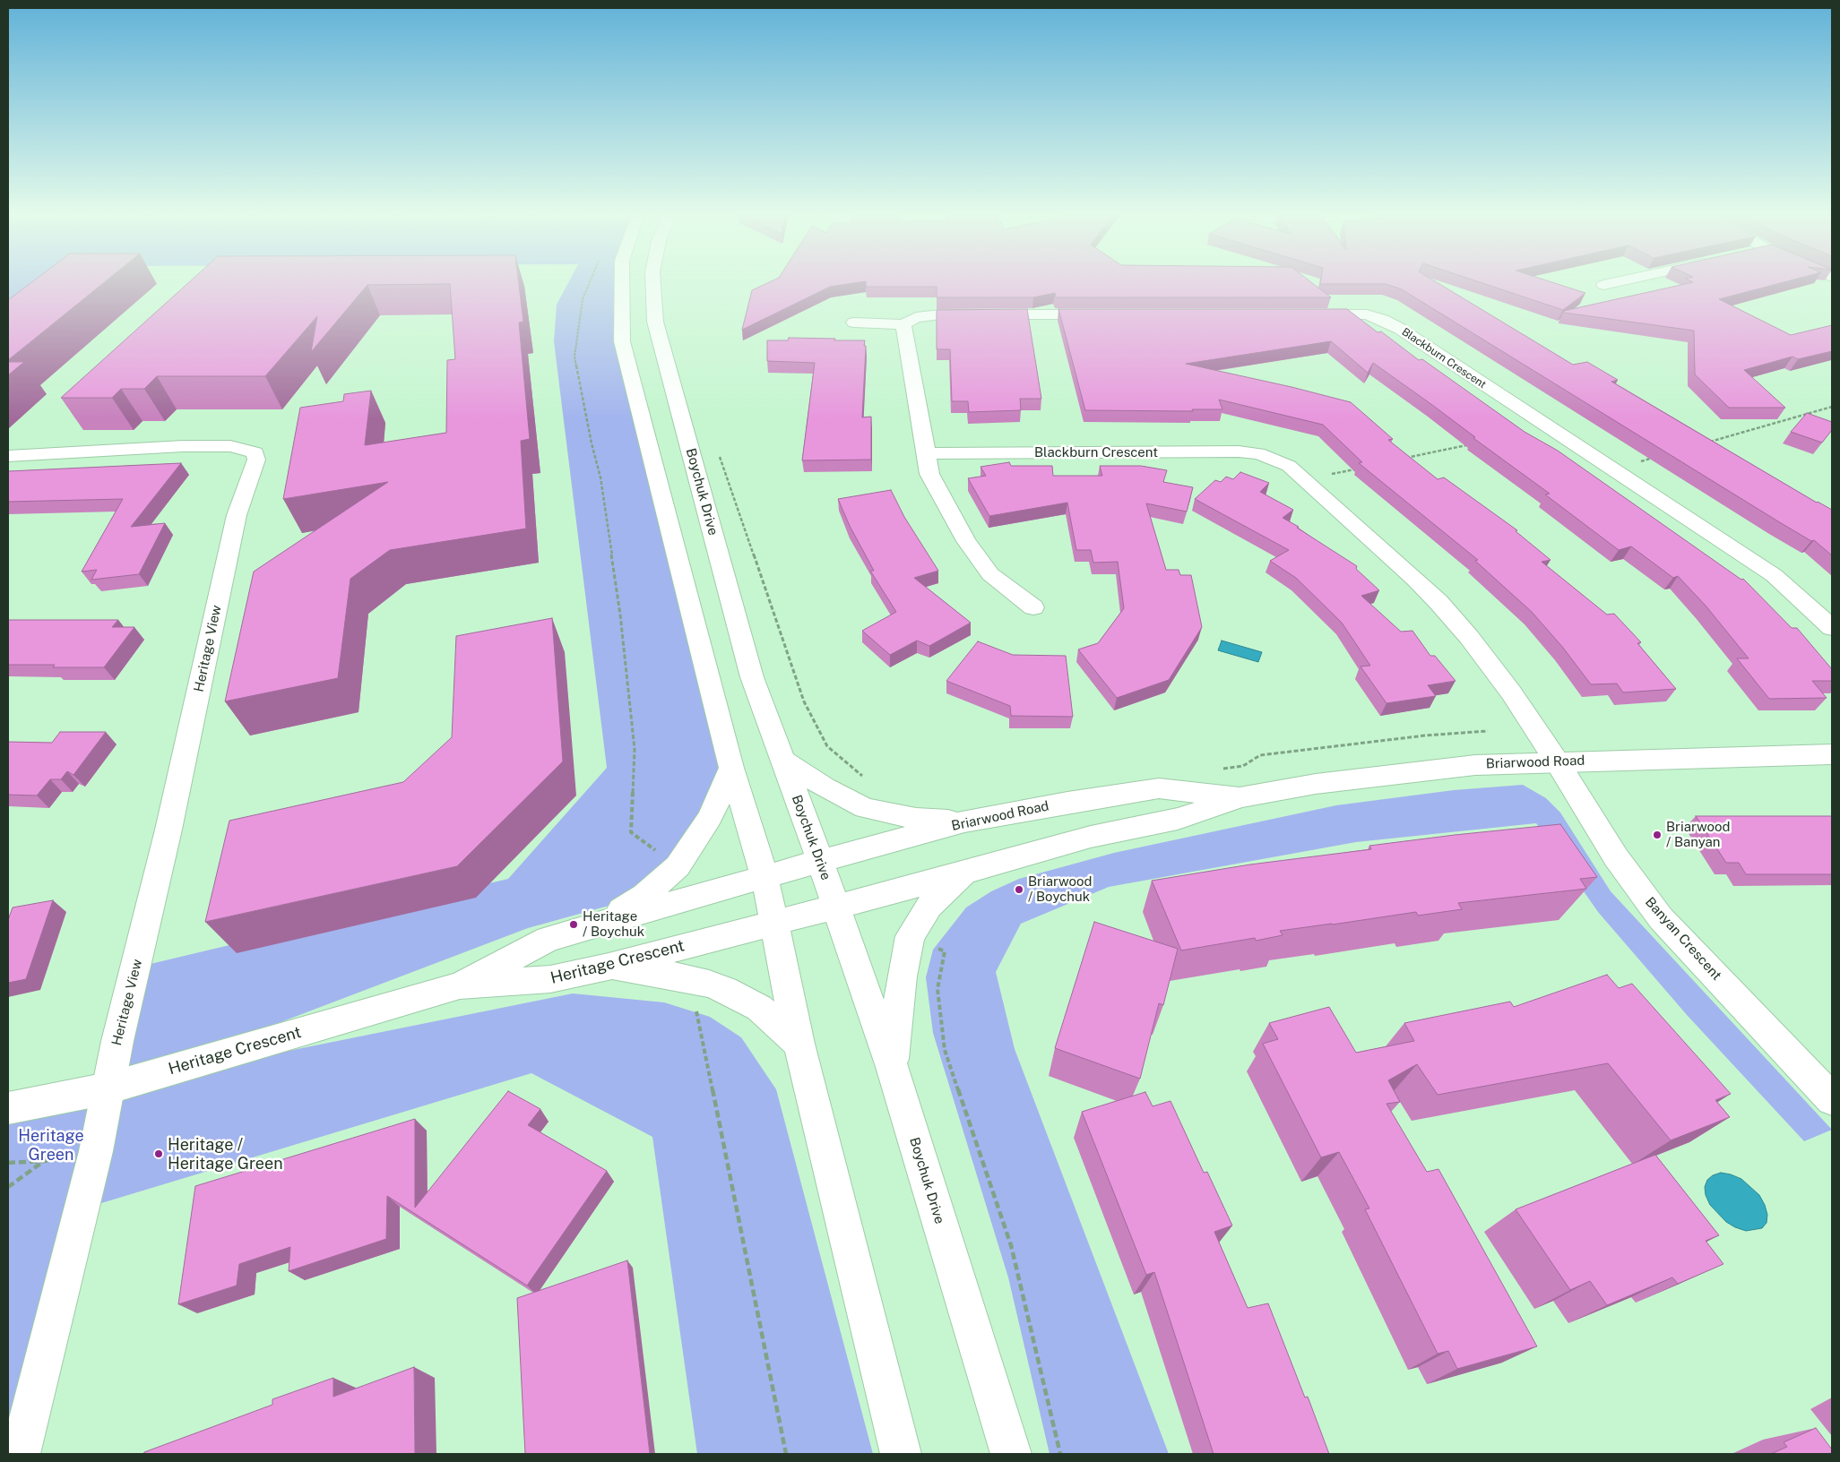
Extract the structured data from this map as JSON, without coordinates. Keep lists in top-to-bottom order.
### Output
{
  "streets": {
    "street": [
      "Blackburn Crescent",
      "Boychuk Drive",
      "Heritage View",
      "Briarwood Road",
      "Banyan Crescent",
      "Heritage Crescent"
    ]
  },
  "crossings": [
    ["Blackburn Crescent", "Briarwood Road"],
    ["Blackburn Crescent", "Banyan Crescent"],
    ["Boychuk Drive", "Briarwood Road"],
    ["Heritage View", "Heritage Crescent"],
    ["Briarwood Road", "Banyan Crescent"],
    ["Briarwood Road", "Heritage Crescent"]
  ],
  "parks": ["Heritage Green"],
  "places": [
    "Briarwood / Banyan",
    "Briarwood / Boychuk",
    "Heritage / Boychuk",
    "Heritage / Heritage Green"
  ]
}
